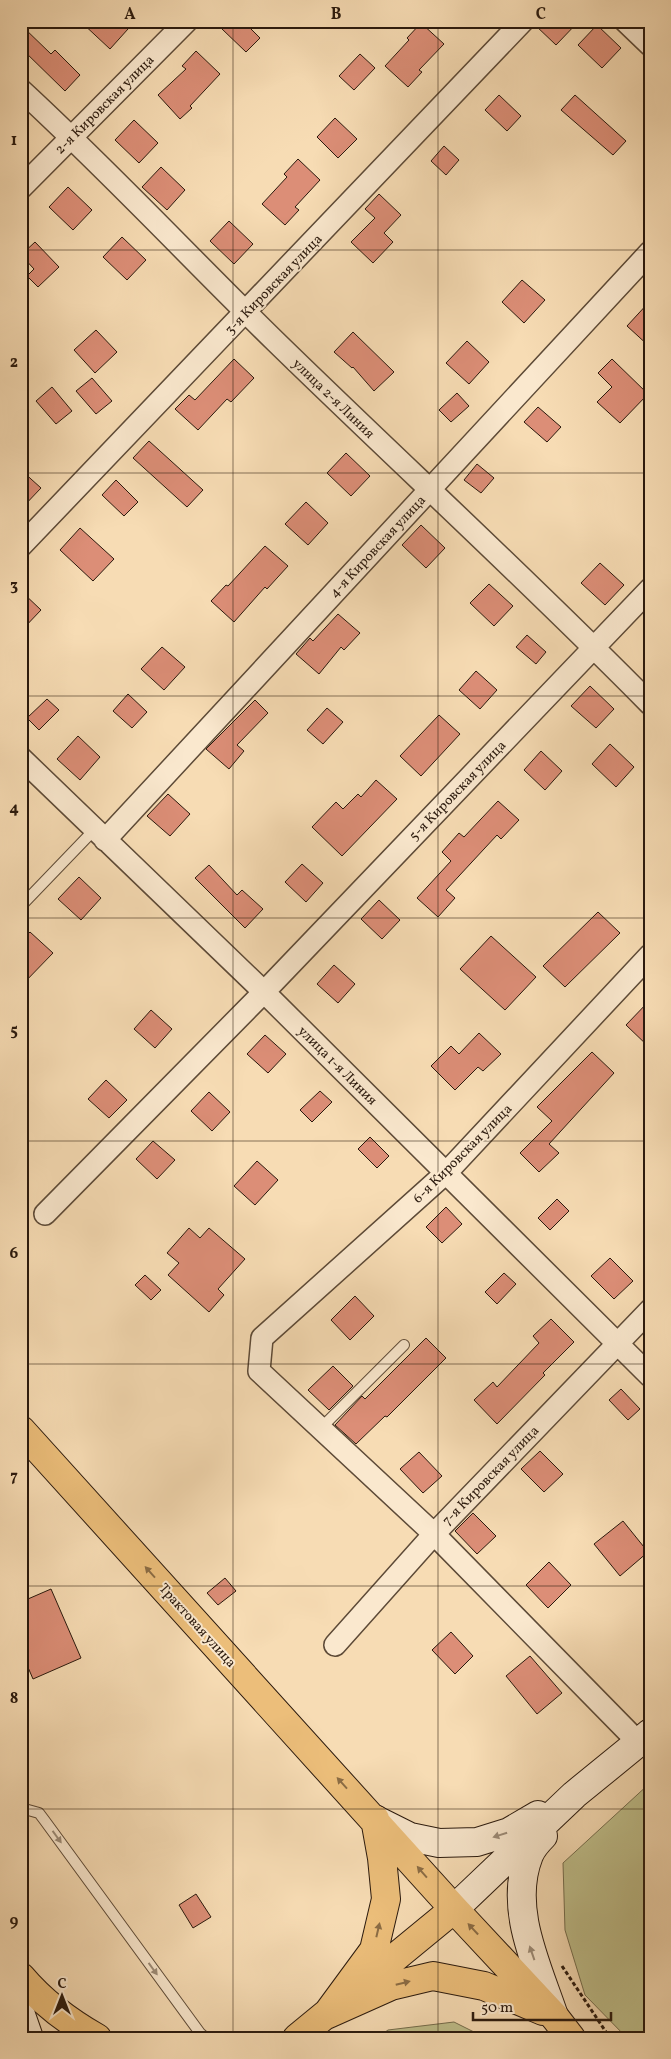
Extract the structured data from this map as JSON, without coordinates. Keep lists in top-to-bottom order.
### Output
{
  "streets": {
    "main road": ["Трактовая улица"],
    "street": [
      "2-я Кировская улица",
      "3-я Кировская улица",
      "улица 2-я Линия",
      "4-я Кировская улица",
      "5-я Кировская улица",
      "улица 1-я Линия",
      "6-я Кировская улица",
      "7-я Кировская улица"
    ]
  },
  "crossings": [
    ["2-я Кировская улица", "улица 2-я Линия"],
    ["3-я Кировская улица", "улица 2-я Линия"],
    ["улица 2-я Линия", "4-я Кировская улица"],
    ["улица 2-я Линия", "5-я Кировская улица"],
    ["4-я Кировская улица", "улица 1-я Линия"],
    ["5-я Кировская улица", "улица 1-я Линия"],
    ["улица 1-я Линия", "6-я Кировская улица"],
    ["улица 1-я Линия", "7-я Кировская улица"]
  ],
  "one_way": ["Трактовая улица"],
  "scale_bar": "50 m",
  "north": "top",
  "grid": {
    "columns": ["A", "B", "C"],
    "rows": [
      "1",
      "2",
      "3",
      "4",
      "5",
      "6",
      "7",
      "8",
      "9"
    ]
  }
}
